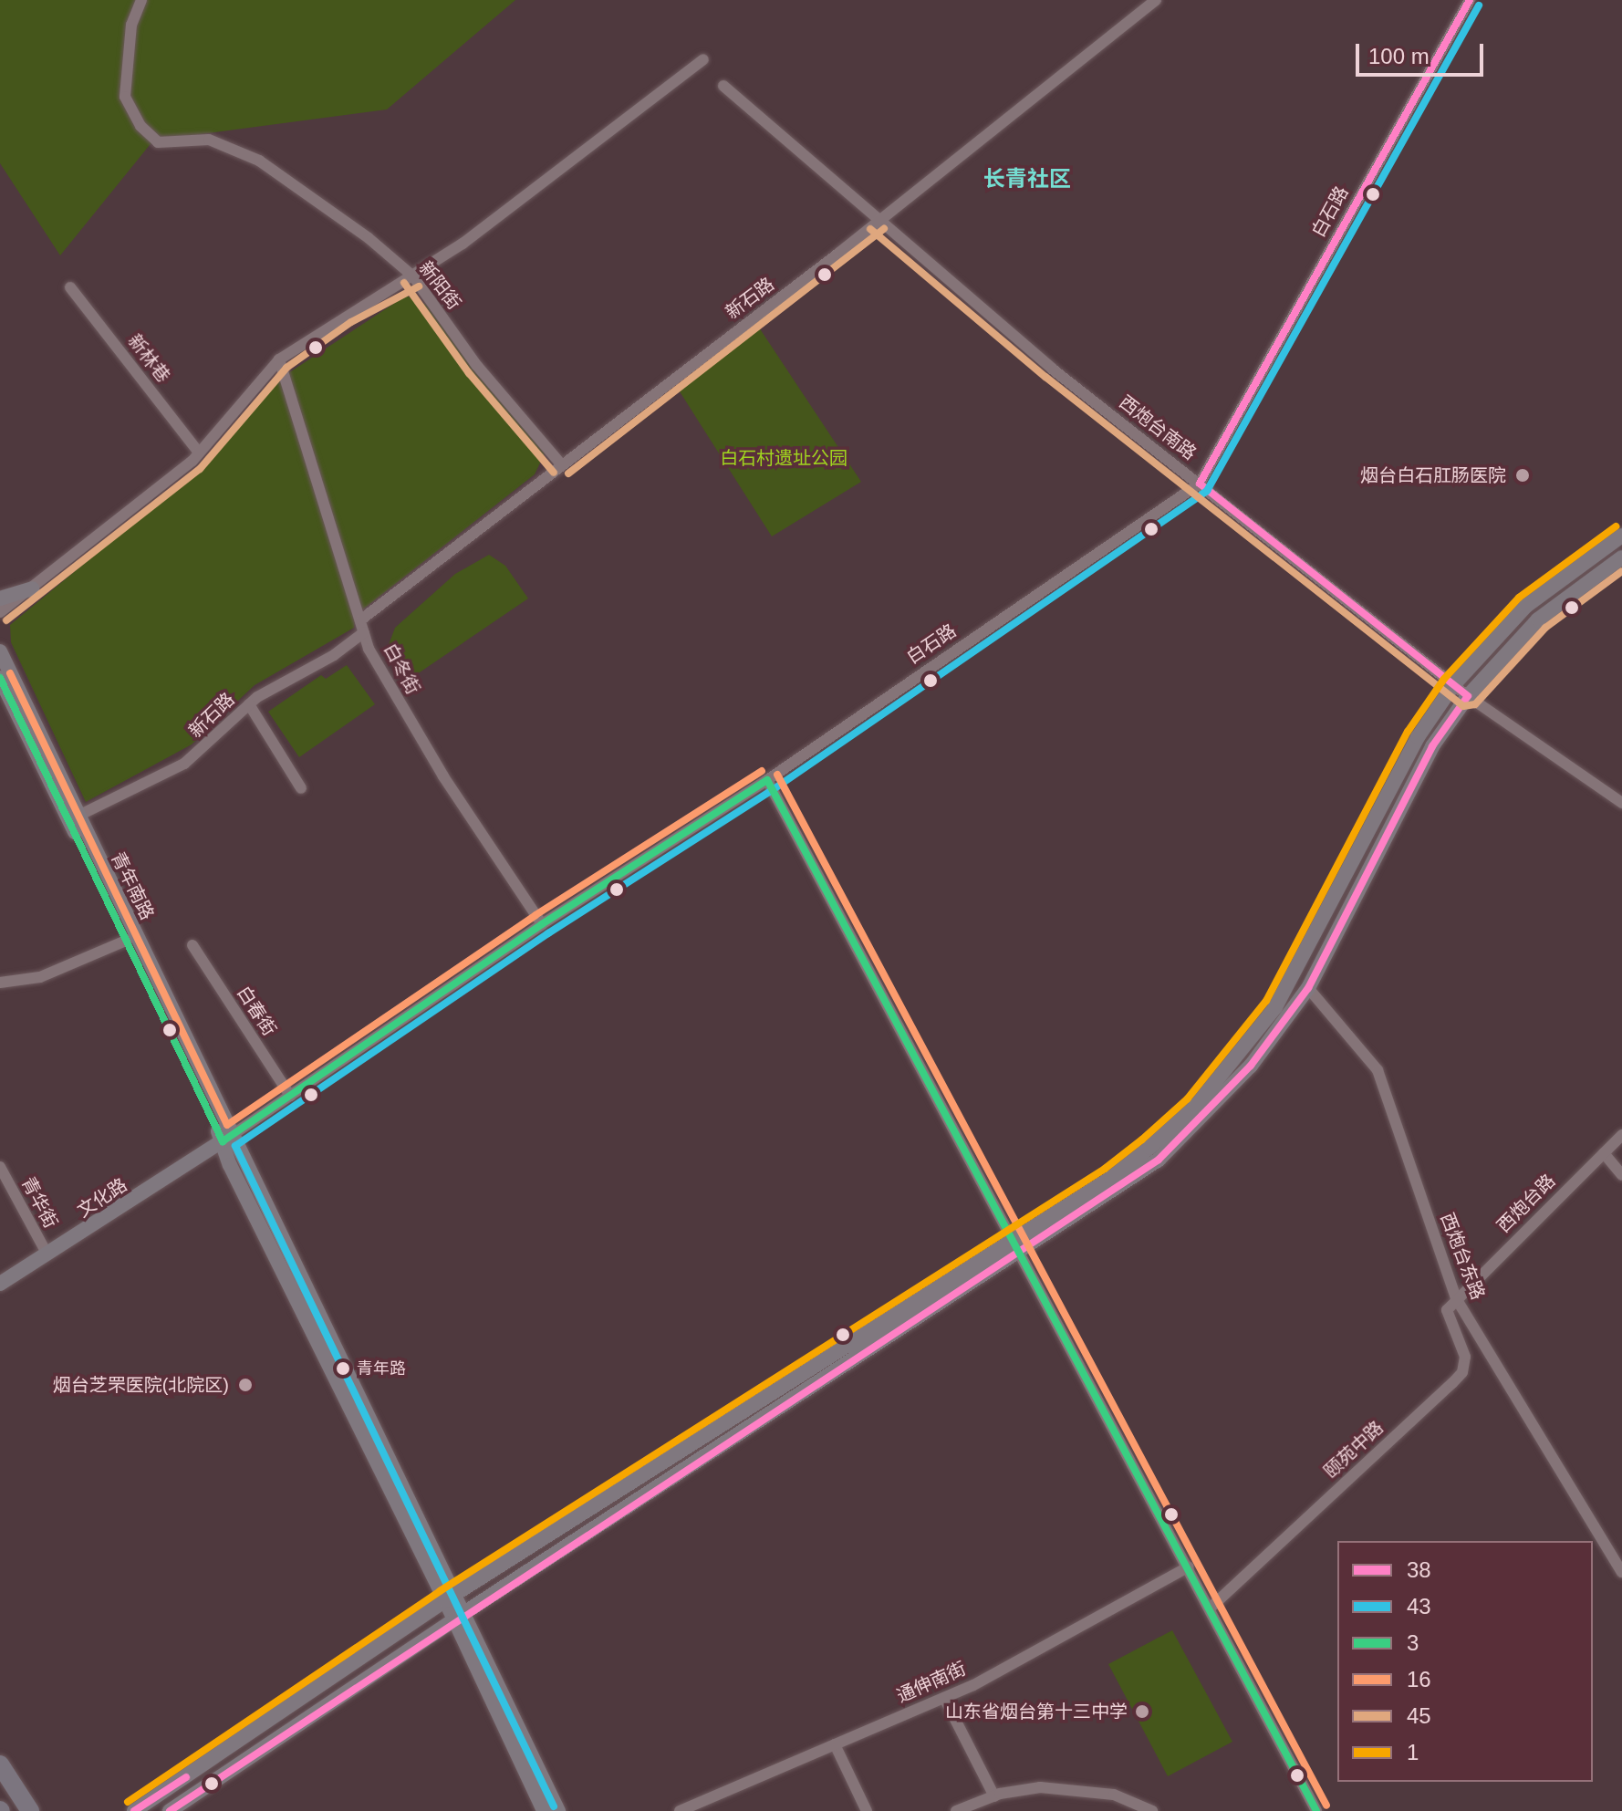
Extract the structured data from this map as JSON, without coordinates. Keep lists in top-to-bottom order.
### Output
{
  "streets": {
    "main road": ["青年南路", "文化路"],
    "street": [
      "白石路",
      "新阳街",
      "新石路",
      "新林巷",
      "西炮台南路",
      "白冬街",
      "白春街",
      "青华街",
      "西炮台路",
      "西炮台东路",
      "颐苑中路",
      "通伸南街"
    ]
  },
  "crossings": [
    ["白石路", "西炮台南路"],
    ["白石路", "白冬街"],
    ["白石路", "青年南路"],
    ["白石路", "白春街"],
    ["白石路", "文化路"],
    ["新阳街", "新石路"],
    ["新石路", "西炮台南路"],
    ["新石路", "白冬街"],
    ["新石路", "青年南路"],
    ["青年南路", "文化路"],
    ["文化路", "青华街"],
    ["西炮台路", "西炮台东路"],
    ["西炮台路", "颐苑中路"],
    ["西炮台东路", "颐苑中路"]
  ],
  "districts": ["长青社区"],
  "parks": ["白石村遗址公园"],
  "places": [
    "烟台白石肛肠医院",
    "青年路",
    "烟台芝罘医院(北院区)",
    "山东省烟台第十三中学"
  ],
  "lines": [
    "transit line 38",
    "transit line 43",
    "transit line 45",
    "transit line 1",
    "transit line 16",
    "transit line 3"
  ],
  "legend": [
    "38",
    "43",
    "3",
    "16",
    "45",
    "1"
  ],
  "scale_bar": "100 m"
}
